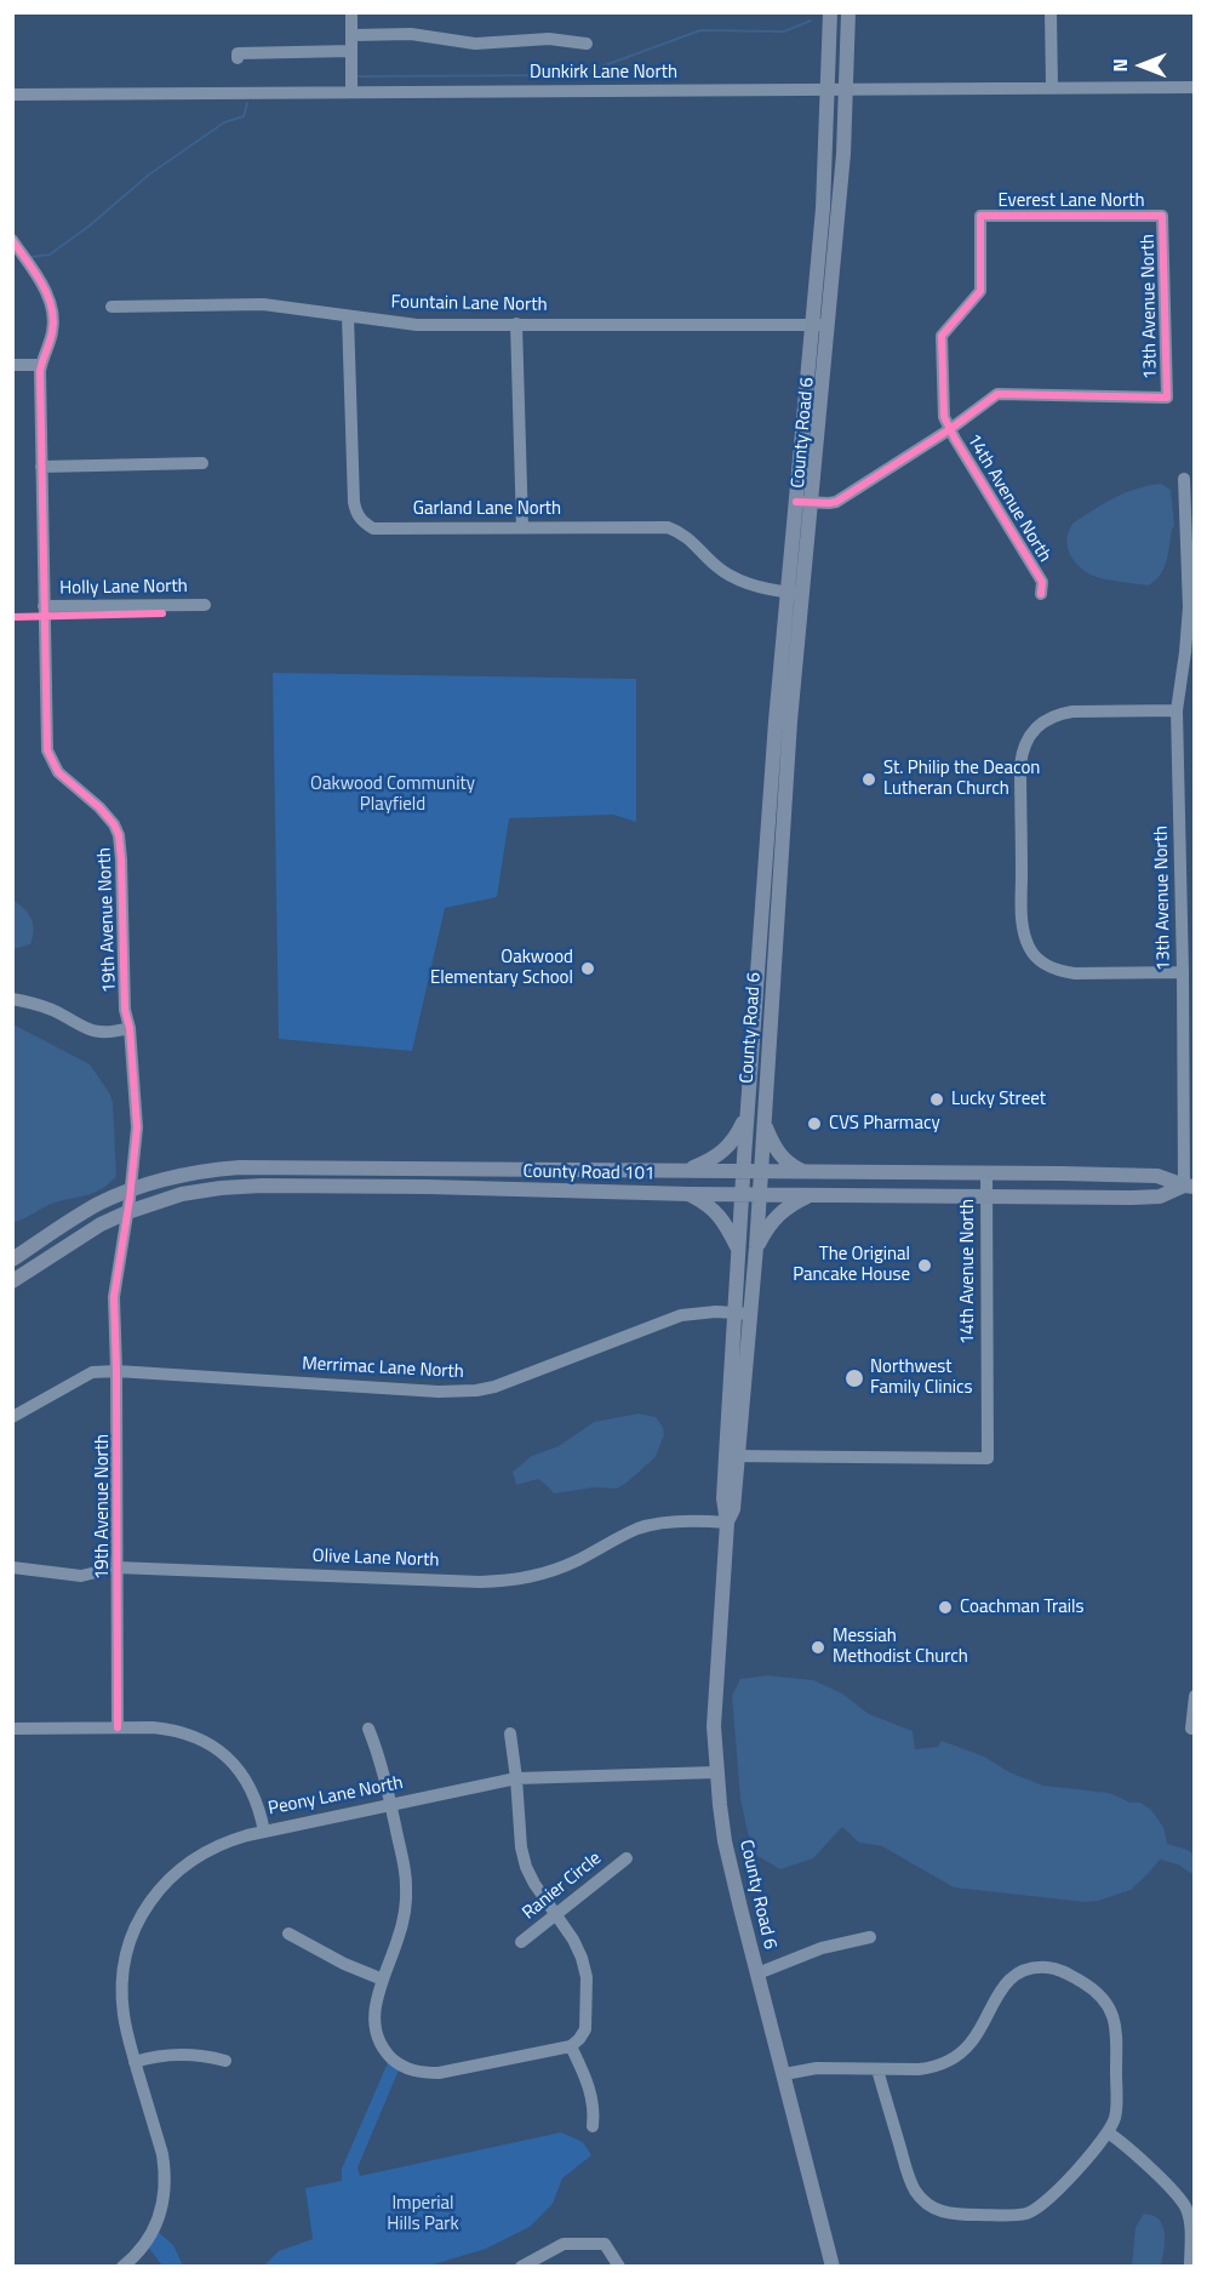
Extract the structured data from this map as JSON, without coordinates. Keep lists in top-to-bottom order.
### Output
{
  "streets": {
    "main road": ["County Road 6", "County Road 101"],
    "street": [
      "Dunkirk Lane North",
      "Everest Lane North",
      "Fountain Lane North",
      "13th Avenue North",
      "14th Avenue North",
      "Garland Lane North",
      "Holly Lane North",
      "19th Avenue North",
      "Merrimac Lane North",
      "Olive Lane North",
      "Peony Lane North",
      "Ranier Circle"
    ]
  },
  "crossings": [
    ["Dunkirk Lane North", "County Road 6"],
    ["Everest Lane North", "13th Avenue North"],
    ["Everest Lane North", "14th Avenue North"],
    ["Fountain Lane North", "County Road 6"],
    ["Fountain Lane North", "Garland Lane North"],
    ["13th Avenue North", "14th Avenue North"],
    ["13th Avenue North", "County Road 101"],
    ["County Road 6", "14th Avenue North"],
    ["County Road 6", "Garland Lane North"],
    ["County Road 6", "County Road 101"],
    ["County Road 6", "Merrimac Lane North"],
    ["County Road 6", "Olive Lane North"],
    ["County Road 6", "Peony Lane North"],
    ["14th Avenue North", "County Road 101"],
    ["Holly Lane North", "19th Avenue North"],
    ["19th Avenue North", "County Road 101"],
    ["19th Avenue North", "Merrimac Lane North"],
    ["19th Avenue North", "Olive Lane North"],
    ["19th Avenue North", "Peony Lane North"]
  ],
  "parks": ["Oakwood Community Playfield", "Imperial Hills Park"],
  "places": [
    "St. Philip the Deacon Lutheran Church",
    "Oakwood Elementary School",
    "Lucky Street",
    "CVS Pharmacy",
    "The Original Pancake House",
    "Northwest Family Clinics",
    "Coachman Trails",
    "Messiah Methodist Church"
  ],
  "north": "left"
}
